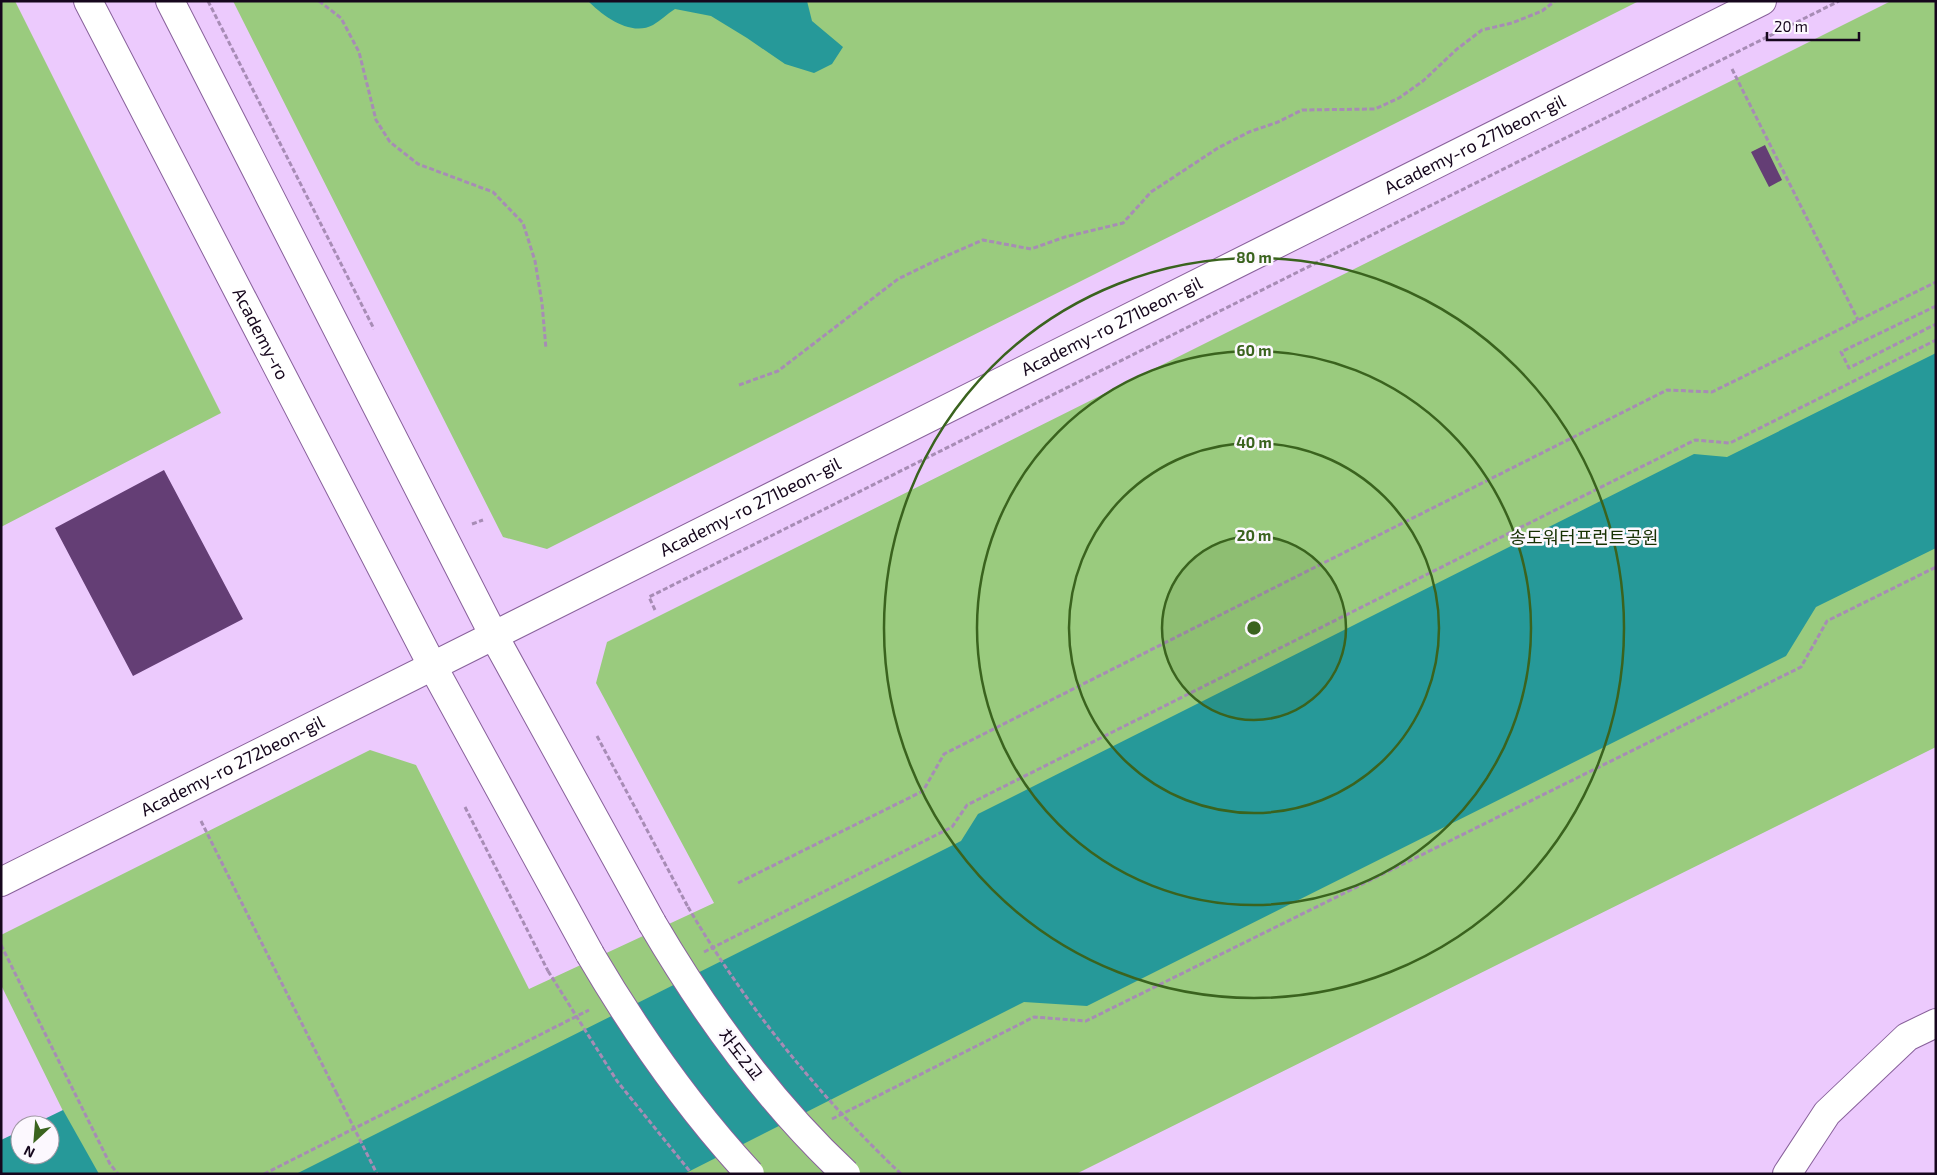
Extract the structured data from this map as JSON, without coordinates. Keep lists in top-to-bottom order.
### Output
{
  "streets": {
    "main road": [
      "Academy-ro 271beon-gil",
      "Academy-ro",
      "Academy-ro 272beon-gil",
      "차도2교"
    ]
  },
  "crossings": [
    ["Academy-ro 271beon-gil", "Academy-ro 272beon-gil"],
    ["Academy-ro 271beon-gil", "차도2교"],
    ["Academy-ro", "Academy-ro 272beon-gil"]
  ],
  "parks": ["송도워터프런트공원"],
  "scale_bar": "20 m",
  "north": "bottom left",
  "rings": [
    "80 m",
    "60 m",
    "40 m",
    "20 m"
  ]
}
